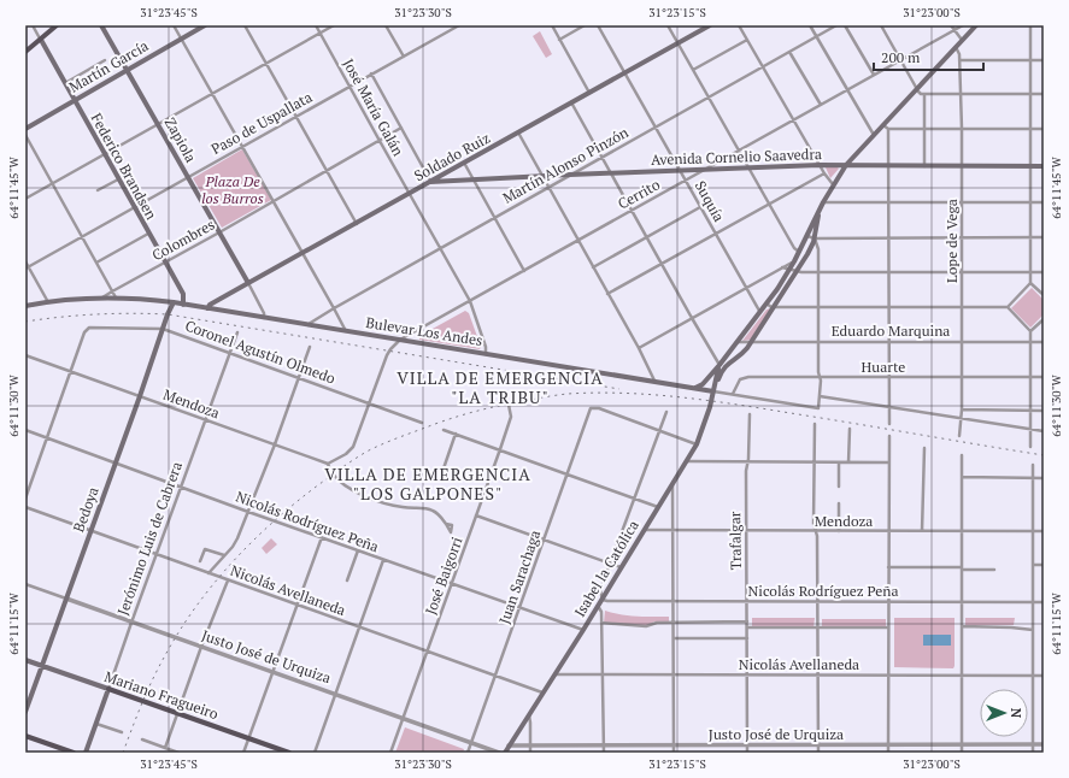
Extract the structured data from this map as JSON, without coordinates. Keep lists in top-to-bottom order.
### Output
{
  "streets": {
    "main road": [
      "Martín García",
      "Zapiola",
      "Soldado Ruiz",
      "Avenida Cornelio Saavedra",
      "Federico Brandsen",
      "Bulevar Los Andes",
      "Bedoya",
      "Jerónimo Luis de Cabrera",
      "Isabel la Católica",
      "Mariano Fragueiro"
    ],
    "street": [
      "José María Galán",
      "Paso de Uspallata",
      "Martín Alonso Pinzón",
      "Cerrito",
      "Suquía",
      "Colombres",
      "Lope de Vega",
      "Eduardo Marquina",
      "Coronel Agustín Olmedo",
      "Huarte",
      "Mendoza",
      "Nicolás Rodríguez Peña",
      "Trafalgar",
      "José Baigorri",
      "Juan Sarachaga",
      "Nicolás Avellaneda",
      "Justo José de Urquiza"
    ]
  },
  "crossings": [
    ["Martín García", "Zapiola"],
    ["Martín García", "Federico Brandsen"],
    ["José María Galán", "Paso de Uspallata"],
    ["José María Galán", "Soldado Ruiz"],
    ["José María Galán", "Martín Alonso Pinzón"],
    ["José María Galán", "Cerrito"],
    ["José María Galán", "Colombres"],
    ["José María Galán", "Bulevar Los Andes"],
    ["Paso de Uspallata", "Zapiola"],
    ["Paso de Uspallata", "Federico Brandsen"],
    ["Zapiola", "Soldado Ruiz"],
    ["Zapiola", "Colombres"],
    ["Zapiola", "Bulevar Los Andes"],
    ["Soldado Ruiz", "Avenida Cornelio Saavedra"],
    ["Soldado Ruiz", "Suquía"],
    ["Soldado Ruiz", "Bulevar Los Andes"],
    ["Avenida Cornelio Saavedra", "Martín Alonso Pinzón"],
    ["Avenida Cornelio Saavedra", "Cerrito"],
    ["Avenida Cornelio Saavedra", "Suquía"],
    ["Avenida Cornelio Saavedra", "Lope de Vega"],
    ["Martín Alonso Pinzón", "Suquía"],
    ["Martín Alonso Pinzón", "Bulevar Los Andes"],
    ["Federico Brandsen", "Colombres"],
    ["Federico Brandsen", "Bulevar Los Andes"],
    ["Cerrito", "Suquía"],
    ["Cerrito", "Bulevar Los Andes"],
    ["Colombres", "Bulevar Los Andes"],
    ["Lope de Vega", "Eduardo Marquina"],
    ["Lope de Vega", "Huarte"],
    ["Bulevar Los Andes", "Huarte"],
    ["Bulevar Los Andes", "Bedoya"],
    ["Bulevar Los Andes", "Isabel la Católica"],
    ["Coronel Agustín Olmedo", "Mendoza"],
    ["Coronel Agustín Olmedo", "Bedoya"],
    ["Coronel Agustín Olmedo", "Jerónimo Luis de Cabrera"],
    ["Mendoza", "Bedoya"],
    ["Mendoza", "Jerónimo Luis de Cabrera"],
    ["Mendoza", "Trafalgar"],
    ["Mendoza", "Isabel la Católica"],
    ["Bedoya", "Nicolás Rodríguez Peña"],
    ["Bedoya", "Nicolás Avellaneda"],
    ["Bedoya", "Justo José de Urquiza"],
    ["Bedoya", "Mariano Fragueiro"],
    ["Nicolás Rodríguez Peña", "Jerónimo Luis de Cabrera"],
    ["Nicolás Rodríguez Peña", "Trafalgar"],
    ["Nicolás Rodríguez Peña", "Isabel la Católica"],
    ["Nicolás Rodríguez Peña", "José Baigorri"],
    ["Nicolás Rodríguez Peña", "Juan Sarachaga"],
    ["Jerónimo Luis de Cabrera", "Nicolás Avellaneda"],
    ["Jerónimo Luis de Cabrera", "Justo José de Urquiza"],
    ["Jerónimo Luis de Cabrera", "Mariano Fragueiro"],
    ["Trafalgar", "Nicolás Avellaneda"],
    ["Trafalgar", "Justo José de Urquiza"],
    ["Isabel la Católica", "Nicolás Avellaneda"],
    ["Isabel la Católica", "Justo José de Urquiza"],
    ["José Baigorri", "Nicolás Avellaneda"],
    ["José Baigorri", "Justo José de Urquiza"],
    ["Juan Sarachaga", "Nicolás Avellaneda"],
    ["Juan Sarachaga", "Justo José de Urquiza"]
  ],
  "districts": ["VILLA DE EMERGENCIA \"LA TRIBU\"", "VILLA DE EMERGENCIA \"LOS GALPONES\""],
  "parks": ["Plaza De los Burros"],
  "scale_bar": "200 m",
  "north": "right",
  "coordinates": [
    "31°23'45\"S",
    "31°23'30\"S",
    "31°23'15\"S",
    "31°23'00\"S",
    "64°11'45\"W",
    "64°11'30\"W",
    "64°11'15\"W"
  ]
}
